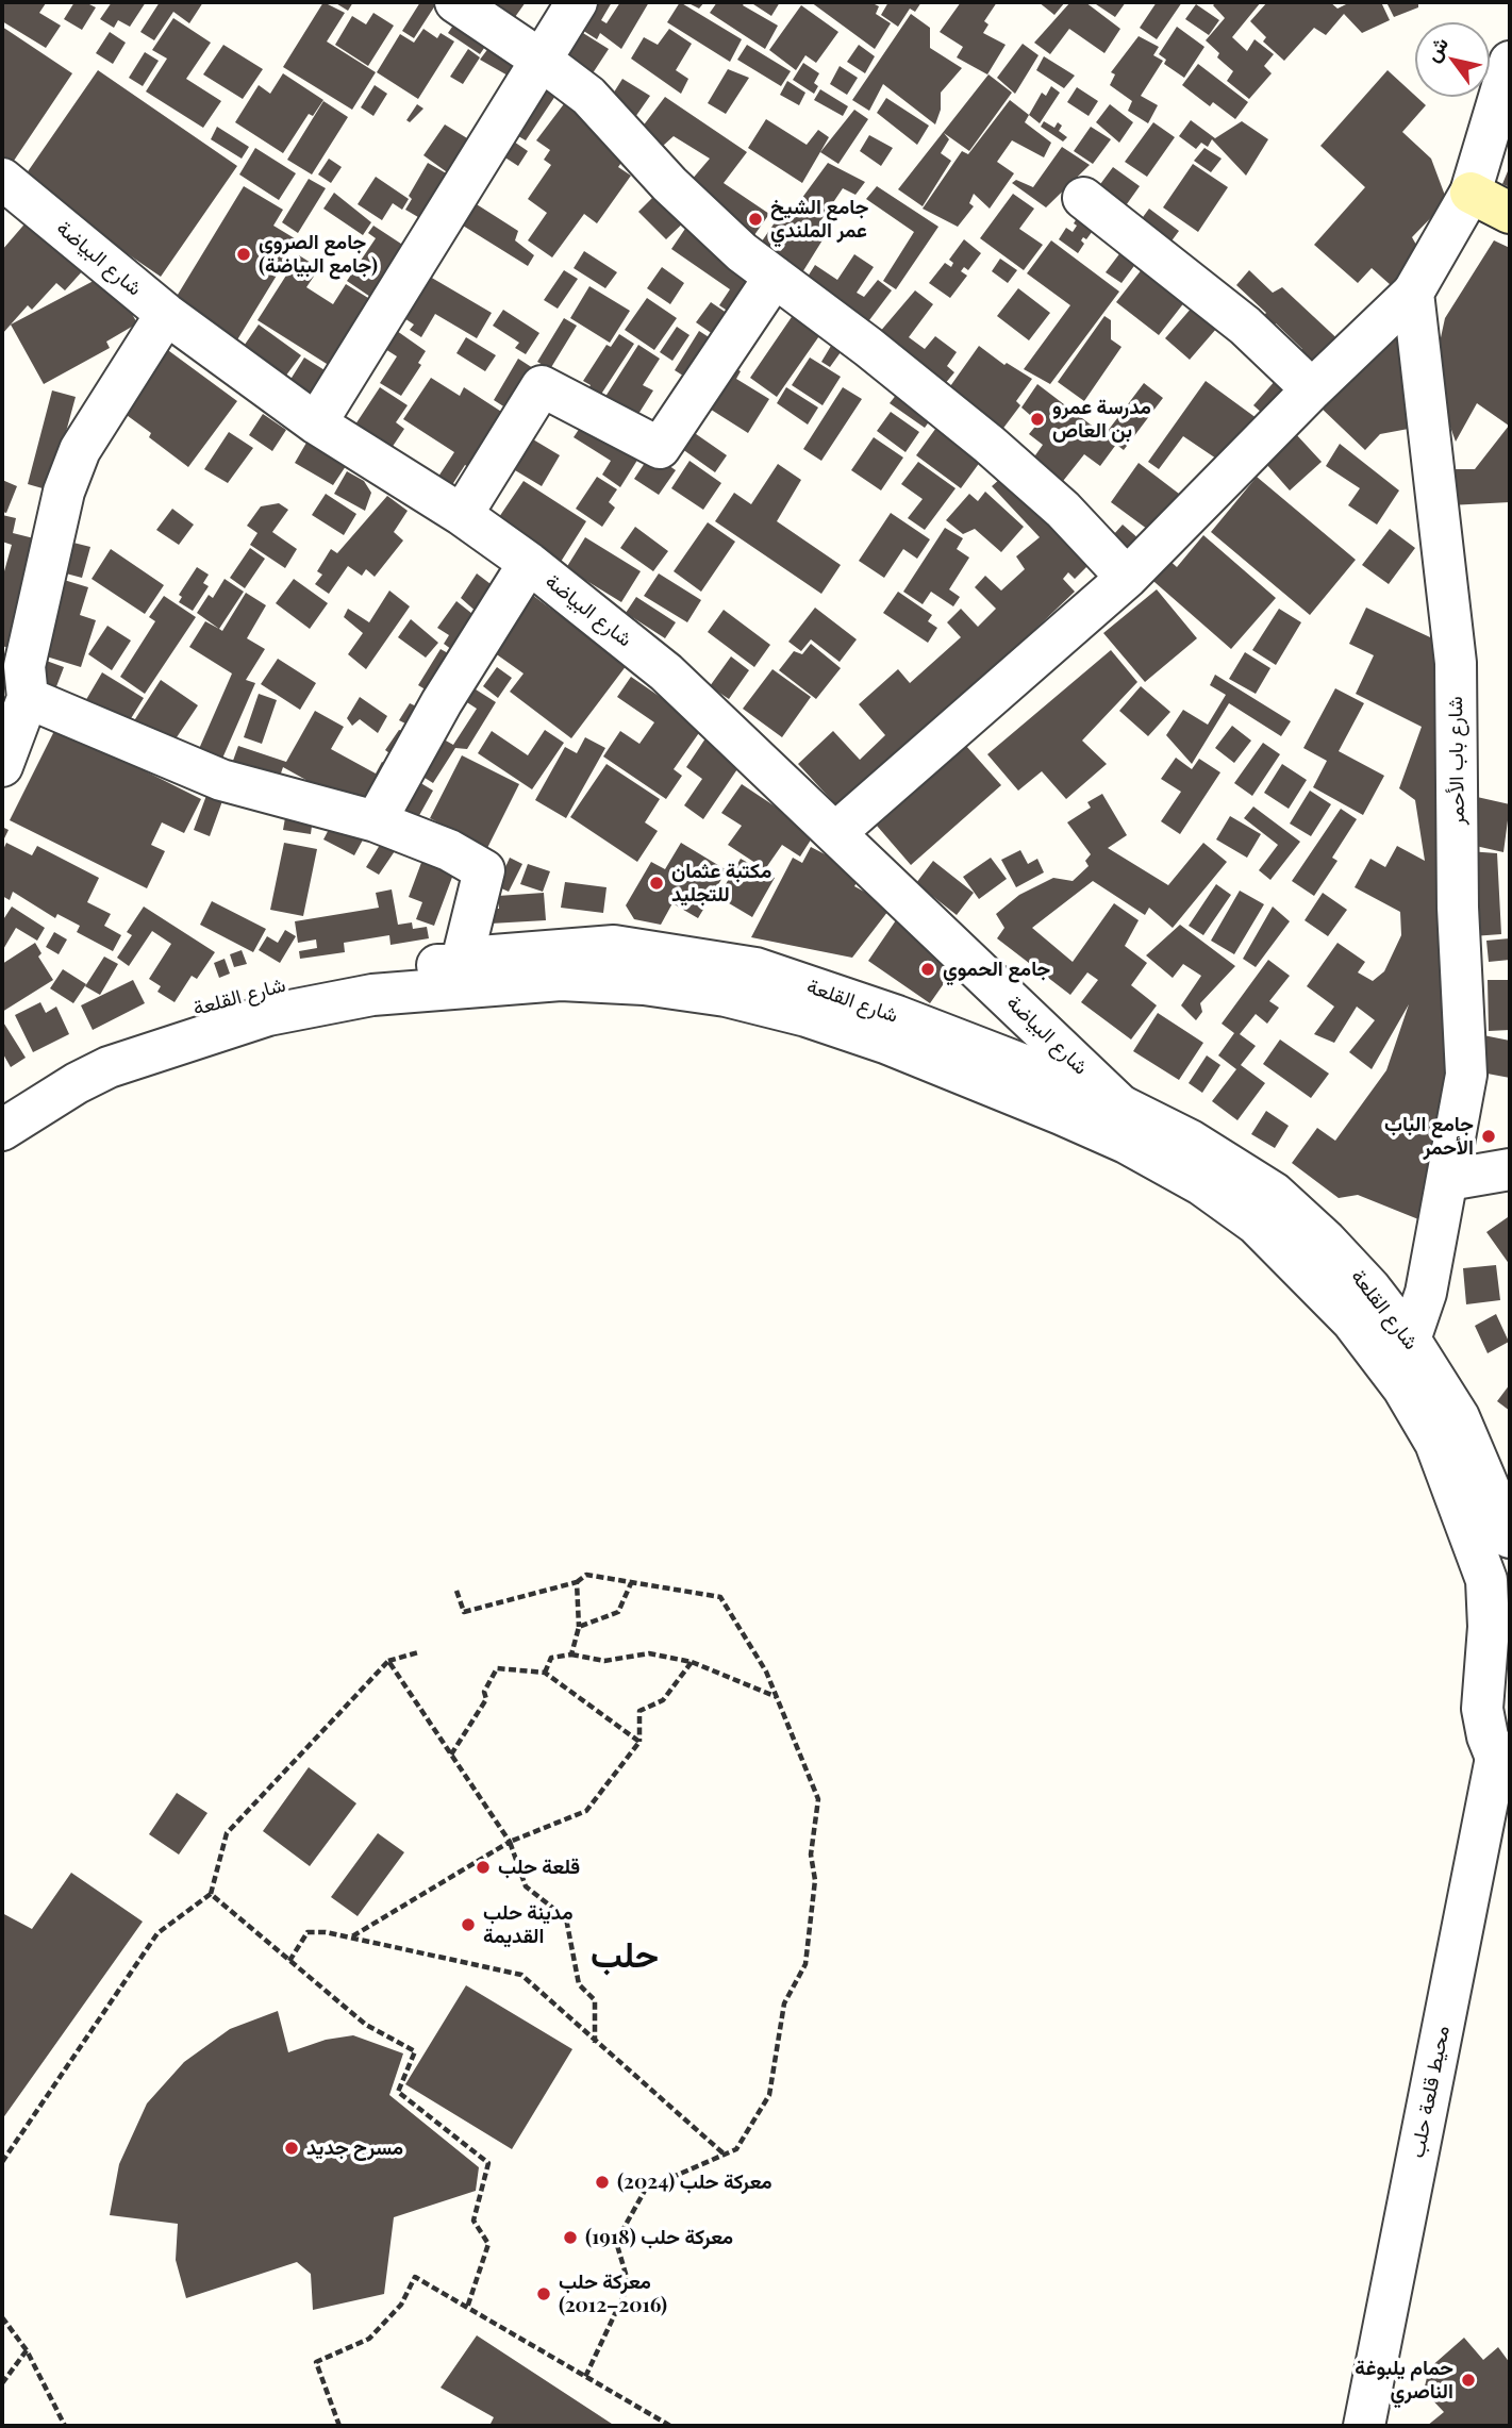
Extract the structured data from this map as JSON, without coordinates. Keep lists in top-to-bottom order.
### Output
{
  "streets": {
    "street": [
      "شارع البياضة",
      "شارع باب الأحمر",
      "شارع القلعة",
      "محيط قلعة حلب"
    ]
  },
  "crossings": [
    ["شارع البياضة", "شارع القلعة"],
    ["شارع باب الأحمر", "شارع القلعة"]
  ],
  "districts": ["حلب"],
  "places": [
    "جامع الشيخ عمر الملندي",
    "جامع الصروي (جامع البياضة)",
    "مدرسة عمرو بن العاص",
    "مكتبة عثمان للتجليد",
    "جامع الحموي",
    "جامع الباب الأحمر",
    "قلعة حلب",
    "مدينة حلب القديمة",
    "مسرح جديد",
    "معركة حلب (2024)",
    "معركة حلب (1918)",
    "معركة حلب (2012–2016)",
    "حمام يلبوغة الناصري"
  ],
  "north": "top left"
}
